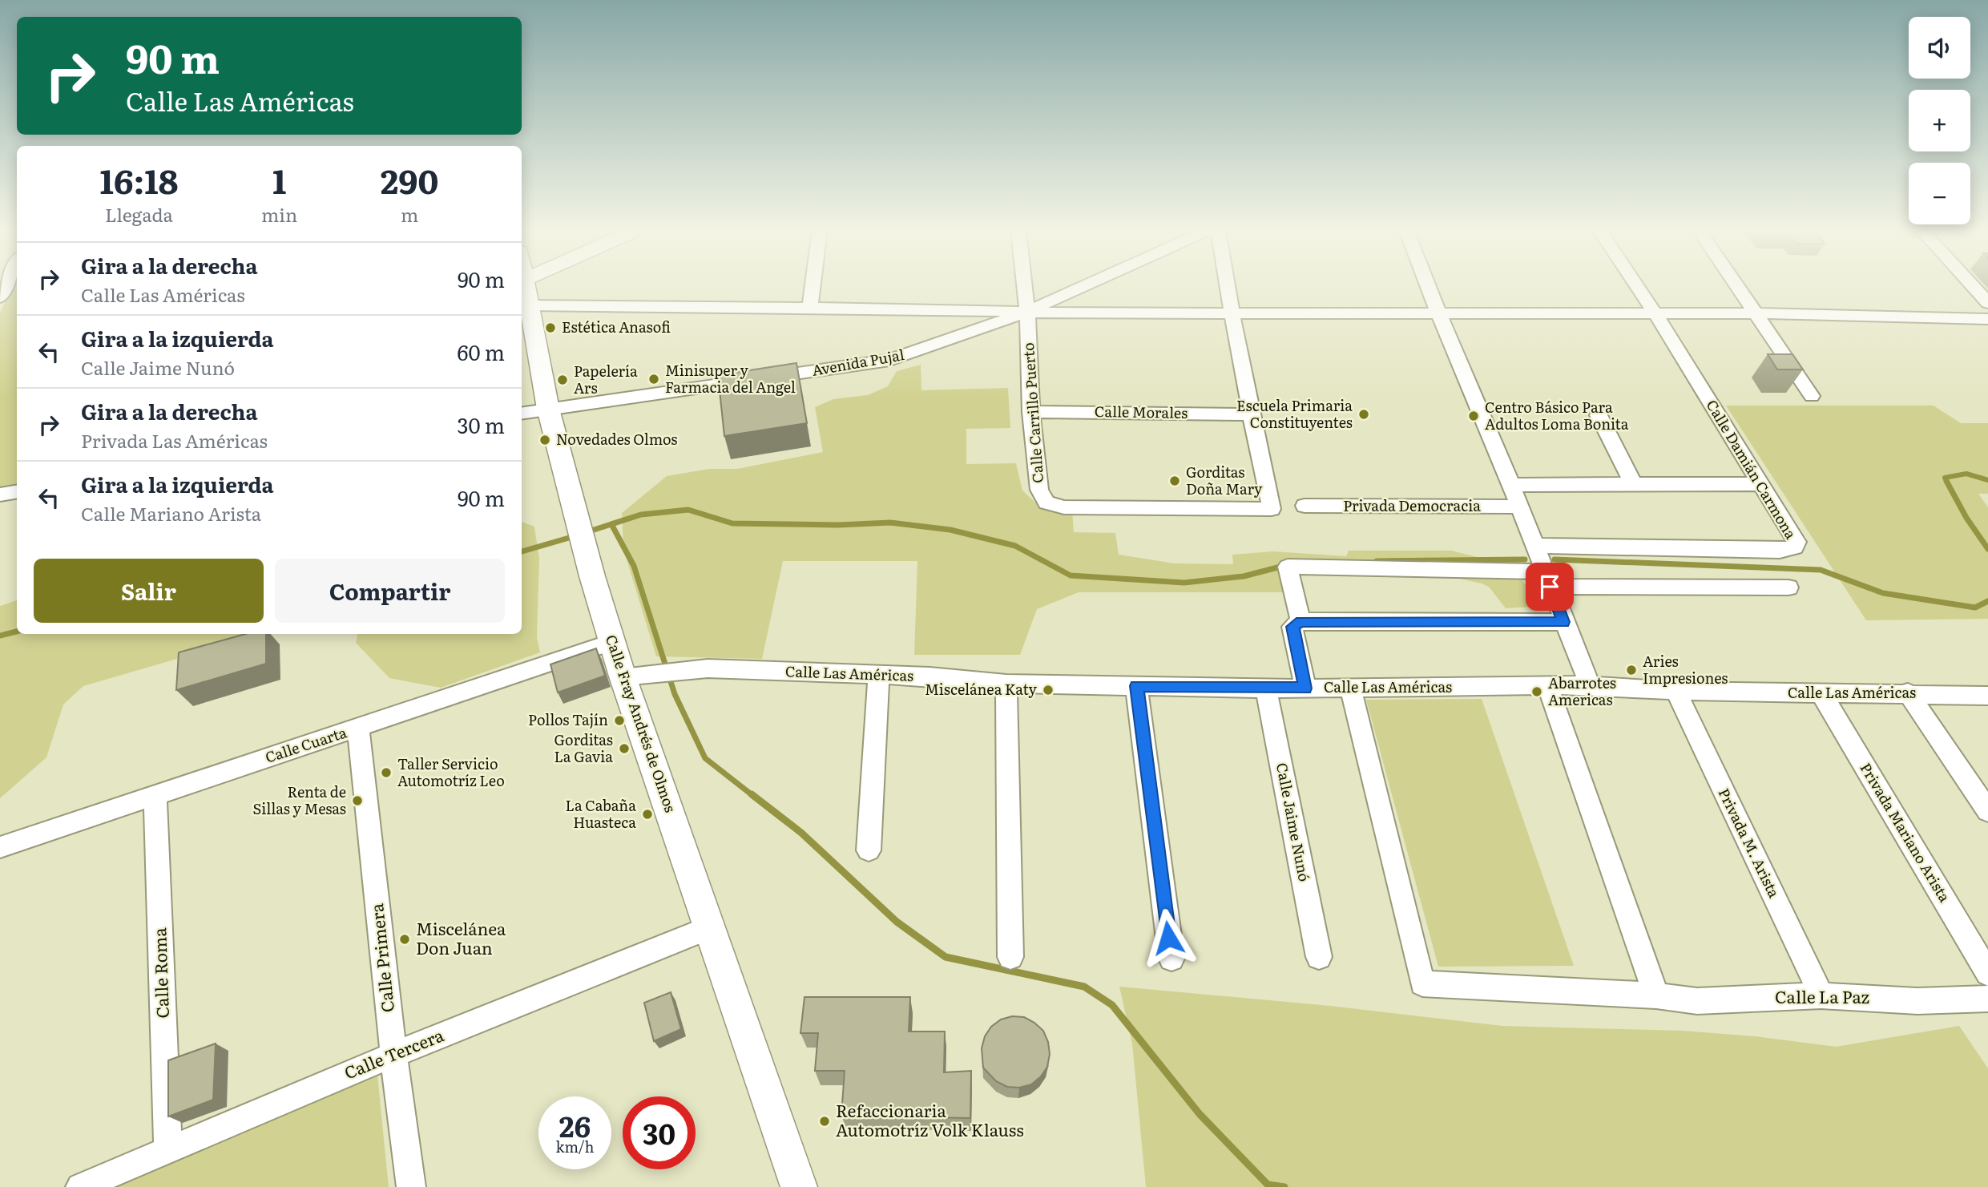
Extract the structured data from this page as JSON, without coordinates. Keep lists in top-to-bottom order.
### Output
{
  "streets": {
    "street": [
      "Avenida Pujal",
      "Calle Carrillo Puerto",
      "Calle Morales",
      "Calle Damián Carmona",
      "Privada Democracia",
      "Calle Las Américas",
      "Calle Fray Andrés de Olmos",
      "Calle Cuarta",
      "Calle Jaime Nunó",
      "Privada Mariano Arista",
      "Privada M. Arista",
      "Calle Primera",
      "Calle Roma",
      "Calle La Paz",
      "Calle Tercera"
    ]
  },
  "crossings": [
    ["Avenida Pujal", "Calle Carrillo Puerto"],
    ["Avenida Pujal", "Calle Fray Andrés de Olmos"],
    ["Calle Carrillo Puerto", "Calle Morales"],
    ["Calle Las Américas", "Calle Fray Andrés de Olmos"],
    ["Calle Las Américas", "Calle Jaime Nunó"],
    ["Calle Las Américas", "Privada Mariano Arista"],
    ["Calle Las Américas", "Privada M. Arista"],
    ["Calle Fray Andrés de Olmos", "Calle Cuarta"],
    ["Calle Fray Andrés de Olmos", "Calle Tercera"],
    ["Calle Cuarta", "Calle Primera"],
    ["Calle Cuarta", "Calle Roma"],
    ["Privada M. Arista", "Calle La Paz"],
    ["Calle Primera", "Calle Tercera"],
    ["Calle Roma", "Calle Tercera"]
  ],
  "places": [
    "Estética Anasofi",
    "Minisuper y Farmacia del Angel",
    "Papelería Ars",
    "Escuela Primaria Constituyentes",
    "Centro Básico Para Adultos Loma Bonita",
    "Novedades Olmos",
    "Gorditas Doña Mary",
    "Aries Impresiones",
    "Miscelánea Katy",
    "Abarrotes Americas",
    "Pollos Tajín",
    "Gorditas La Gavia",
    "Taller Servicio Automotríz Leo",
    "Renta de Sillas y Mesas",
    "La Cabaña Huasteca",
    "Miscelánea Don Juan",
    "Refaccionaria Automotríz Volk Klauss"
  ],
  "page": {
    "map_buttons": ["+", "−"],
    "turn": ["90 m", "Calle Las Américas"],
    "eta": [
      "16:18",
      "Llegada",
      "1",
      "min",
      "290",
      "m"
    ],
    "list": [
      {
        "name": "Gira a la derecha",
        "note": "Calle Las Américas",
        "value": "90 m"
      },
      {
        "name": "Gira a la izquierda",
        "note": "Calle Jaime Nunó",
        "value": "60 m"
      },
      {
        "name": "Gira a la derecha",
        "note": "Privada Las Américas",
        "value": "30 m"
      },
      {
        "name": "Gira a la izquierda",
        "note": "Calle Mariano Arista",
        "value": "90 m"
      }
    ],
    "buttons": ["Salir", "Compartir"],
    "speed": "26 km/h",
    "limit": "30"
  }
}
